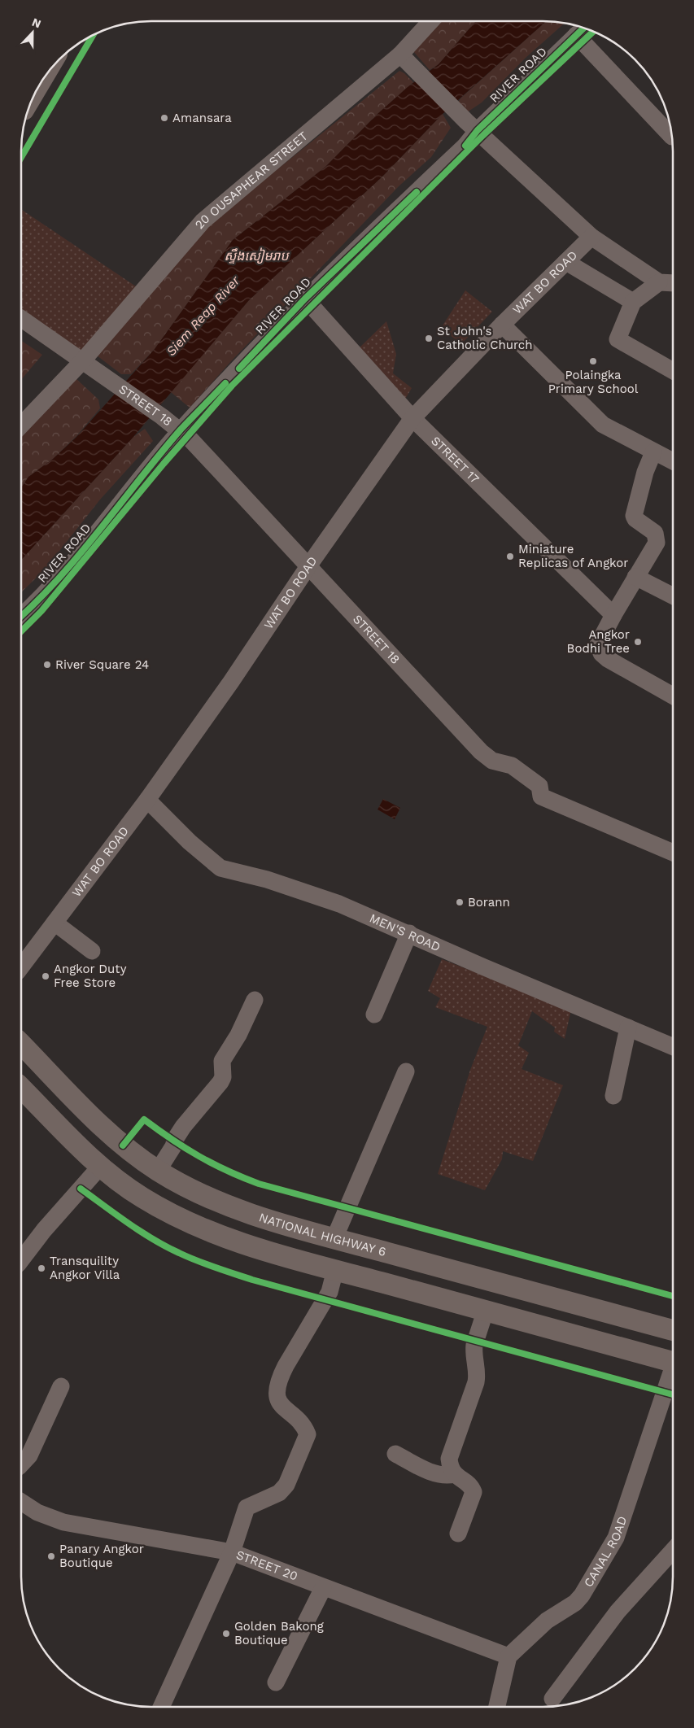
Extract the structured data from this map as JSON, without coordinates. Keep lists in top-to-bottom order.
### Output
{
  "streets": {
    "main road": ["NATIONAL HIGHWAY 6"],
    "street": [
      "RIVER ROAD",
      "20 OUSAPHEAR STREET",
      "WAT BO ROAD",
      "STREET 18",
      "STREET 17",
      "MEN'S ROAD",
      "CANAL ROAD",
      "STREET 20"
    ]
  },
  "crossings": [
    ["RIVER ROAD", "STREET 18"],
    ["RIVER ROAD", "STREET 17"],
    ["20 OUSAPHEAR STREET", "STREET 18"],
    ["WAT BO ROAD", "STREET 18"],
    ["WAT BO ROAD", "STREET 17"],
    ["WAT BO ROAD", "MEN'S ROAD"],
    ["CANAL ROAD", "STREET 20"]
  ],
  "water": ["ស្ទឹងសៀមរាប", "Siem Reap River"],
  "places": [
    "Amansara",
    "St John's Catholic Church",
    "Polaingka Primary School",
    "Miniature Replicas of Angkor",
    "Angkor Bodhi Tree",
    "River Square 24",
    "Borann",
    "Angkor Duty Free Store",
    "Transquility Angkor Villa",
    "Panary Angkor Boutique",
    "Golden Bakong Boutique"
  ],
  "north": "top"
}
